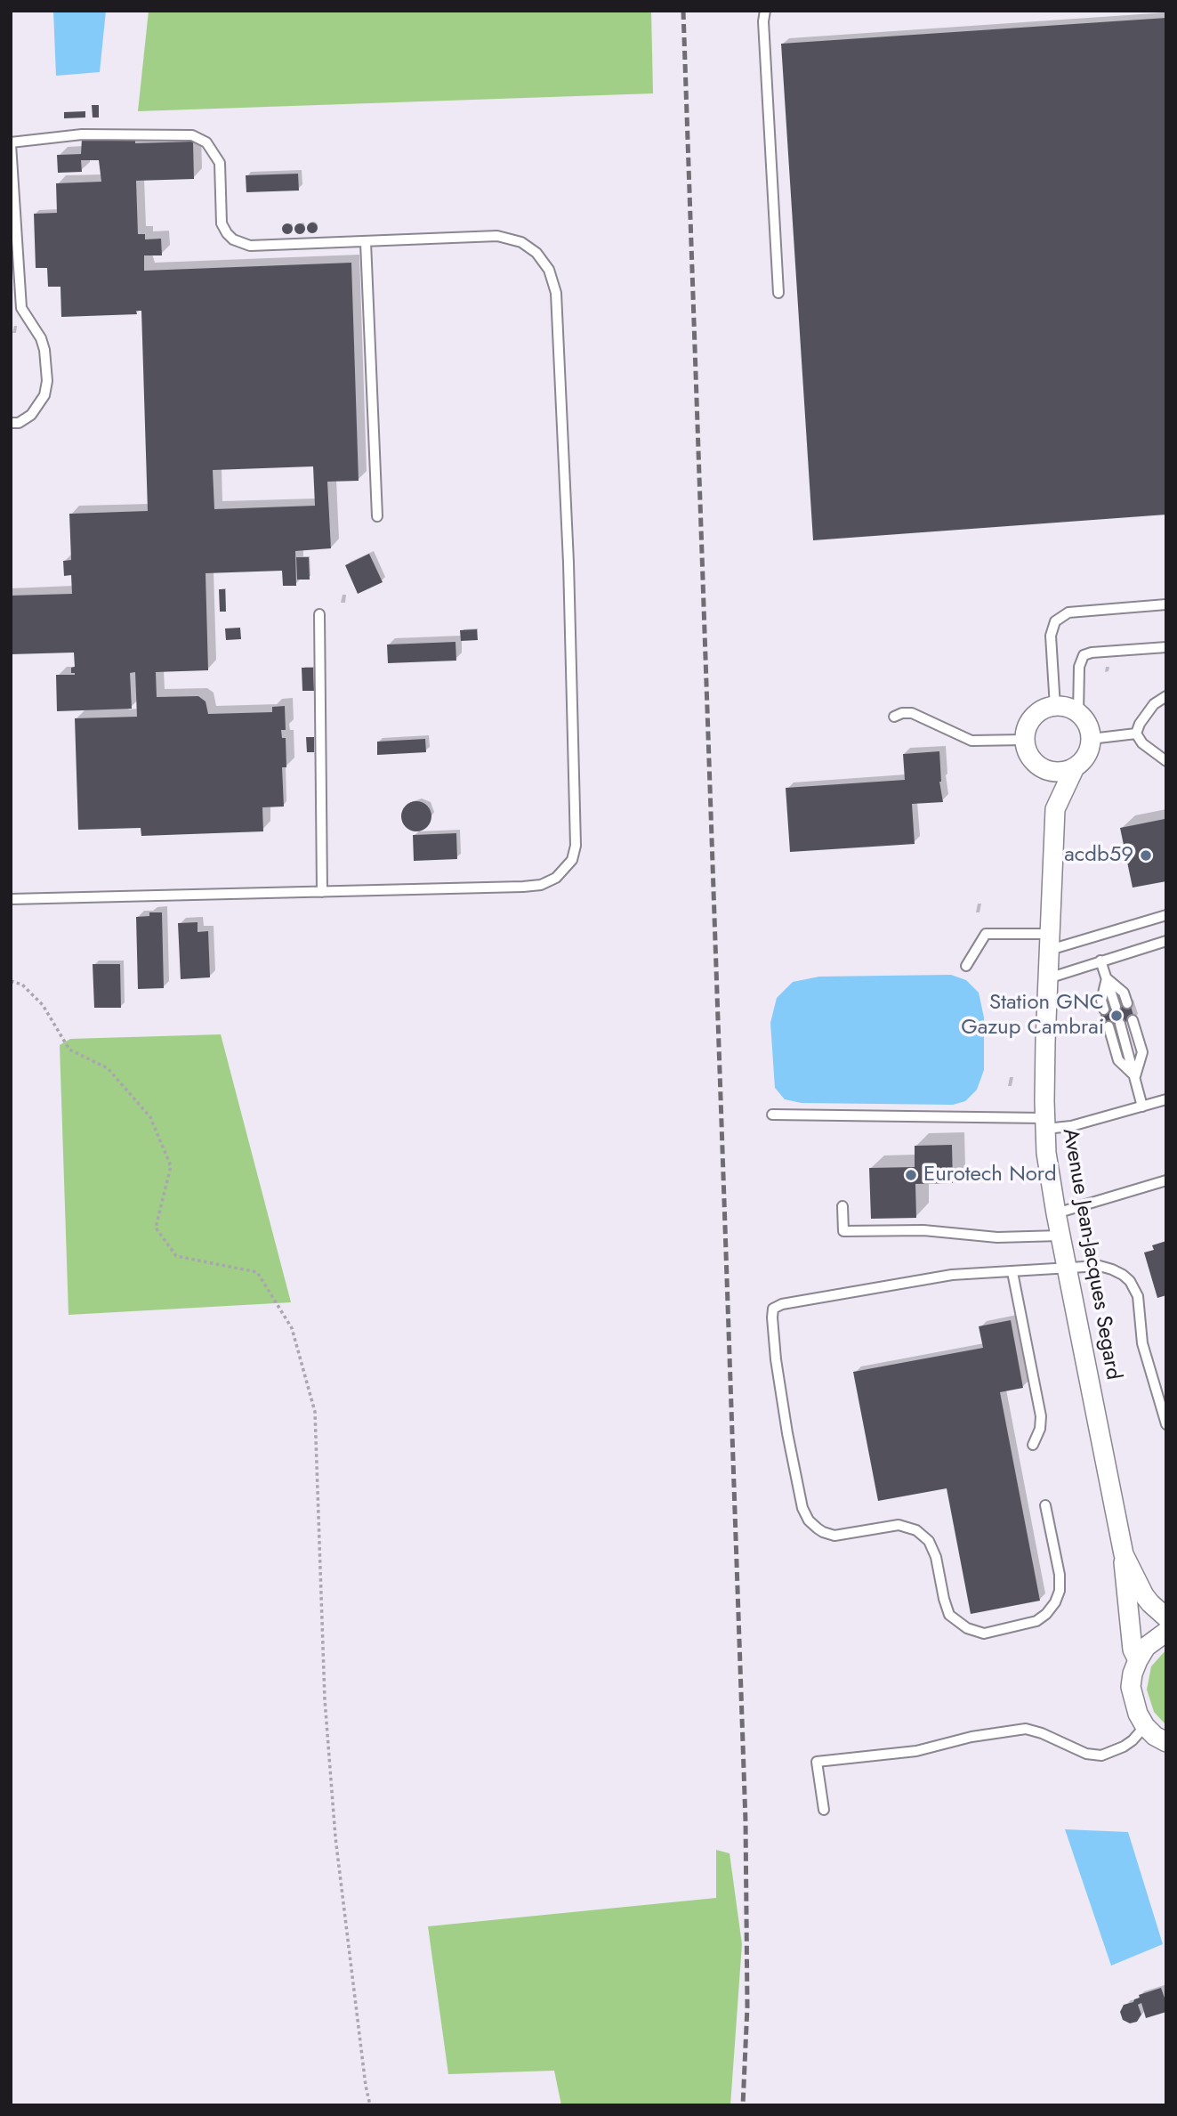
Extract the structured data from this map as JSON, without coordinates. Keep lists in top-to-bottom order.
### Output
{
  "streets": {
    "street": ["Avenue Jean-Jacques Segard"]
  },
  "places": ["acdb59", "Station GNC Gazup Cambrai", "Eurotech Nord"]
}
